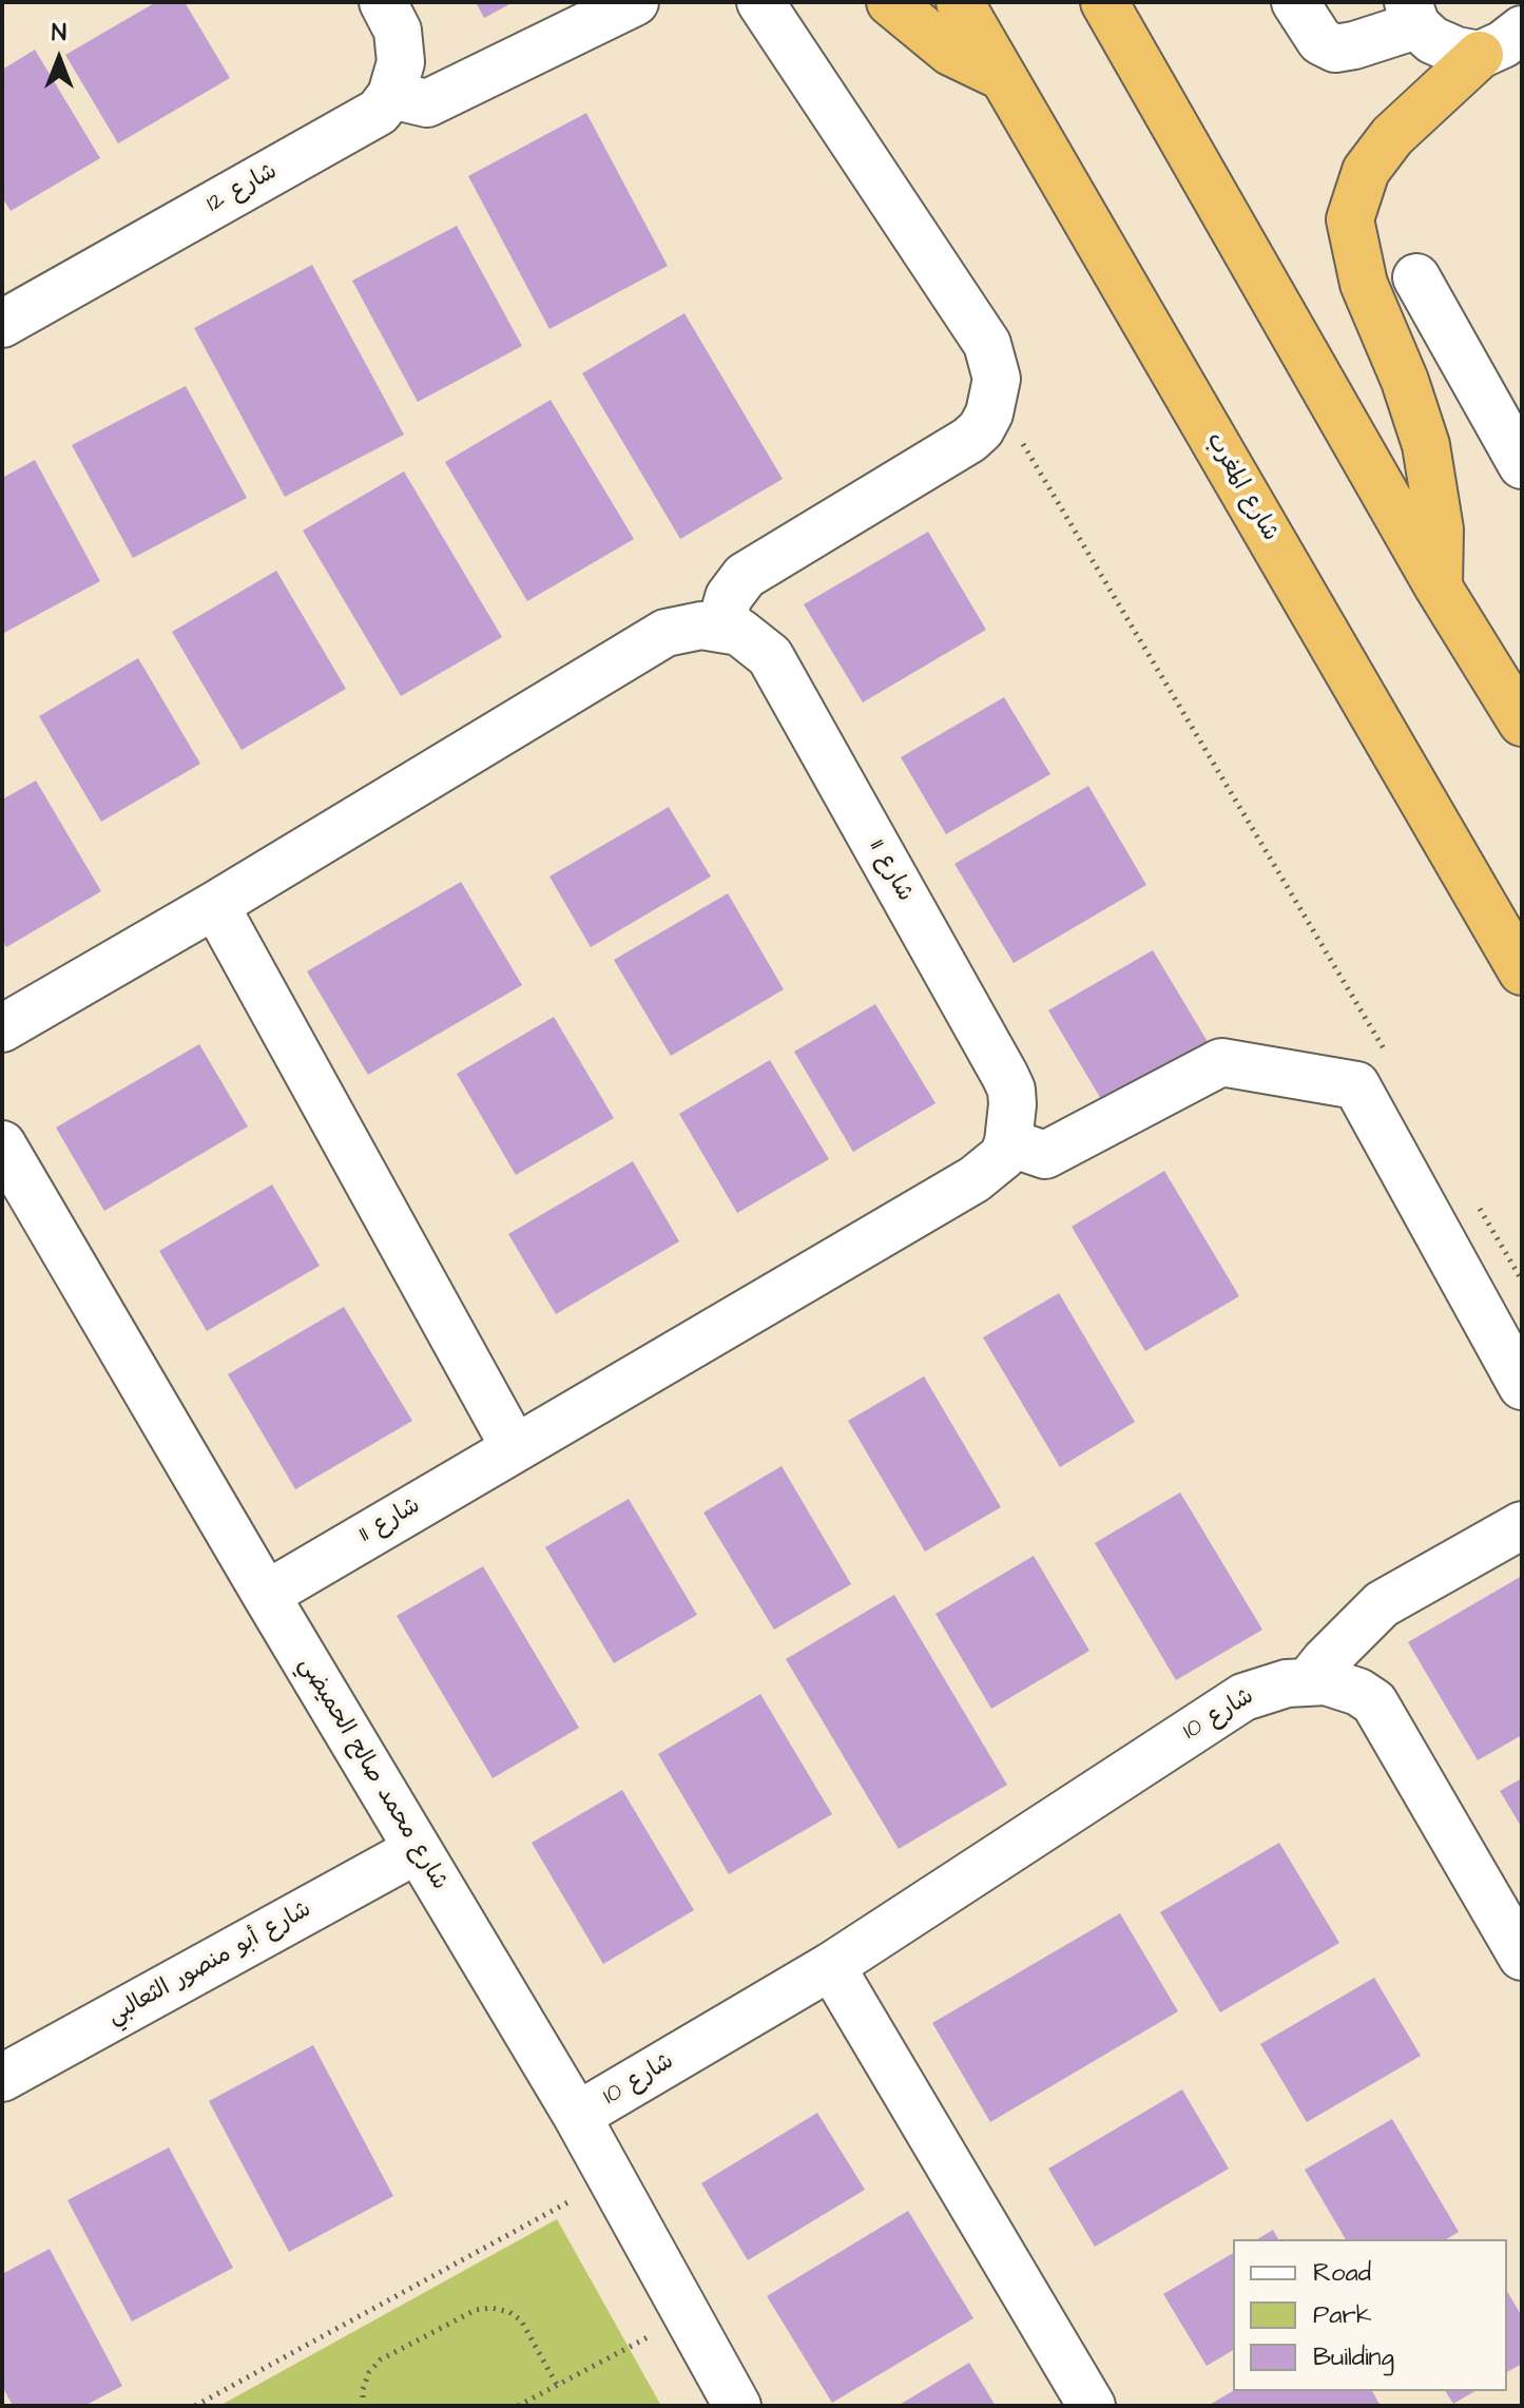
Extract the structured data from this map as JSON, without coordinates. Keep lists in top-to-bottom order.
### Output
{
  "streets": {
    "highway": ["شارع المغرب"],
    "street": [
      "شارع 12",
      "شارع 11",
      "شارع 10",
      "شارع محمد صالح الحميضي",
      "شارع أبو منصور الثعالبي"
    ]
  },
  "crossings": [
    ["شارع 11", "شارع محمد صالح الحميضي"],
    ["شارع 10", "شارع محمد صالح الحميضي"],
    ["شارع محمد صالح الحميضي", "شارع أبو منصور الثعالبي"]
  ],
  "legend": ["Road", "Park", "Building"],
  "north": "top"
}
